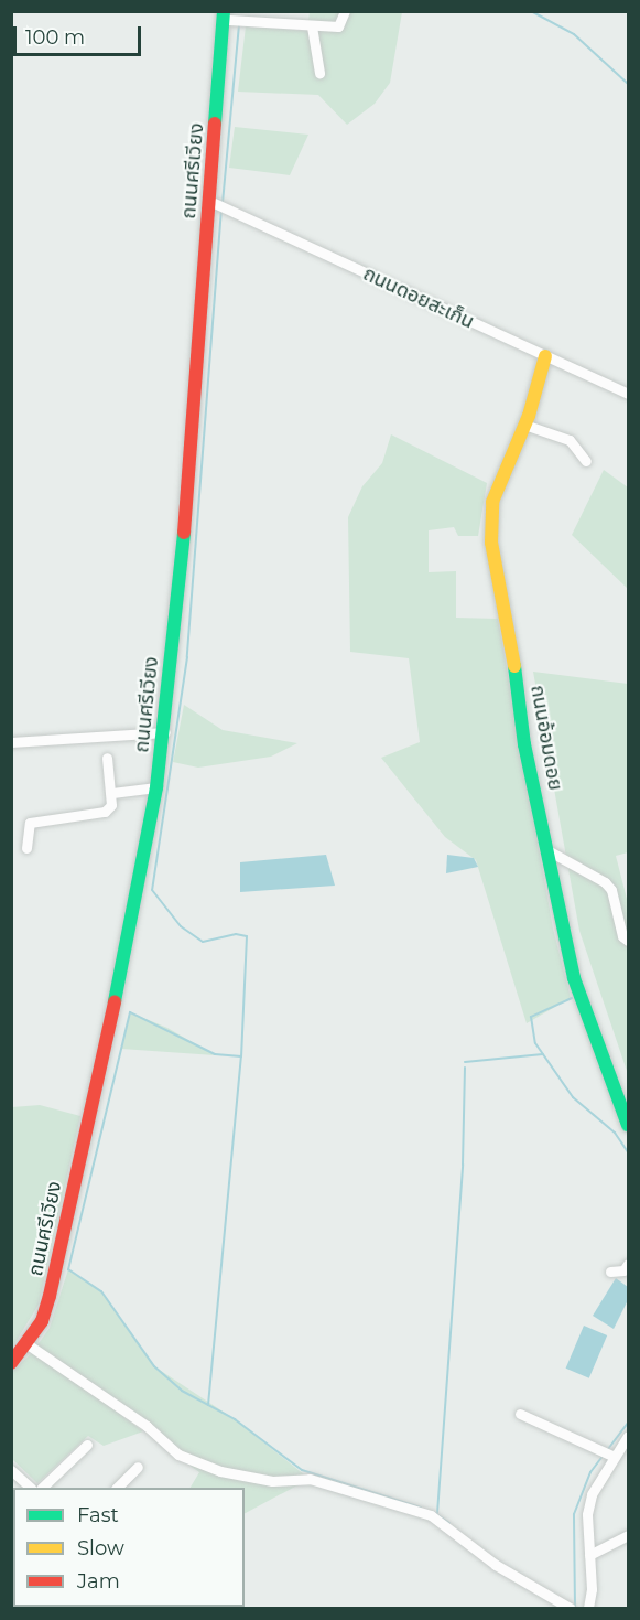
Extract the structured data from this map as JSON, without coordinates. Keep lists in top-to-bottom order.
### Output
{
  "streets": {
    "main road": ["ถนนศรีเวียง", "ถนนอ้อมดอย"],
    "street": ["ถนนดอยสะเก็น"]
  },
  "crossings": [
    ["ถนนศรีเวียง", "ถนนดอยสะเก็น"],
    ["ถนนดอยสะเก็น", "ถนนอ้อมดอย"]
  ],
  "legend": ["Fast", "Slow", "Jam"],
  "scale_bar": "100 m"
}
